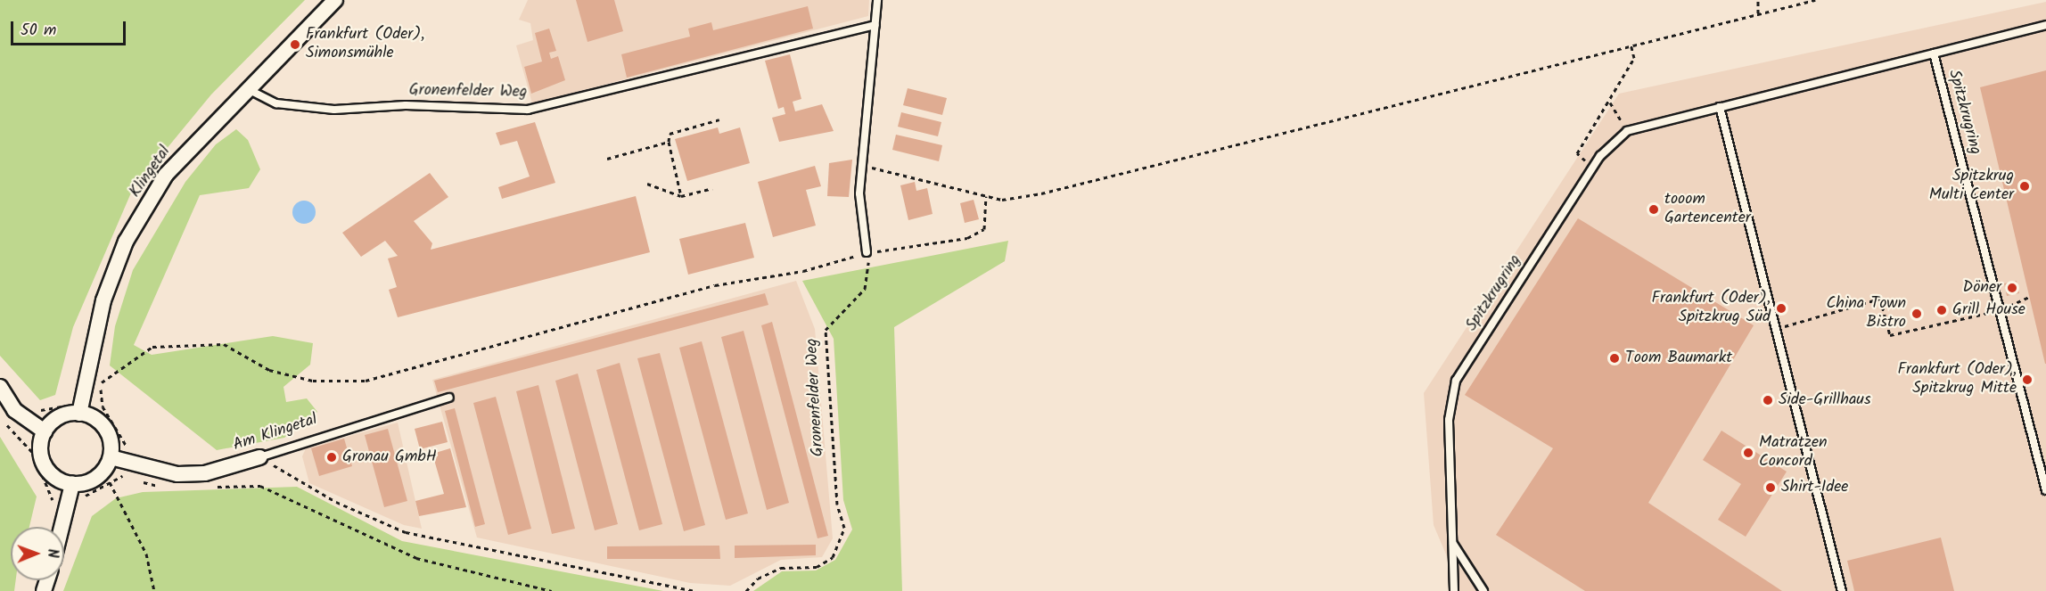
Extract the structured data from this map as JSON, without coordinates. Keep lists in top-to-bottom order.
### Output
{
  "streets": {
    "street": ["Klingetal", "Am Klingetal"],
    "lane": ["Gronenfelder Weg", "Spitzkrugring"]
  },
  "crossings": [
    ["Gronenfelder Weg", "Klingetal"],
    ["Klingetal", "Am Klingetal"]
  ],
  "places": [
    "Frankfurt (Oder), Simonsmühle",
    "Spitzkrug Multi Center",
    "tooom Gartencenter",
    "Döner",
    "Frankfurt (Oder), Spitzkrug Süd",
    "Grill House",
    "China Town Bistro",
    "Toom Baumarkt",
    "Frankfurt (Oder), Spitzkrug Mitte",
    "Side-Grillhaus",
    "Matratzen Concord",
    "Gronau GmbH",
    "Shirt-Idee"
  ],
  "scale_bar": "50 m",
  "north": "right"
}
